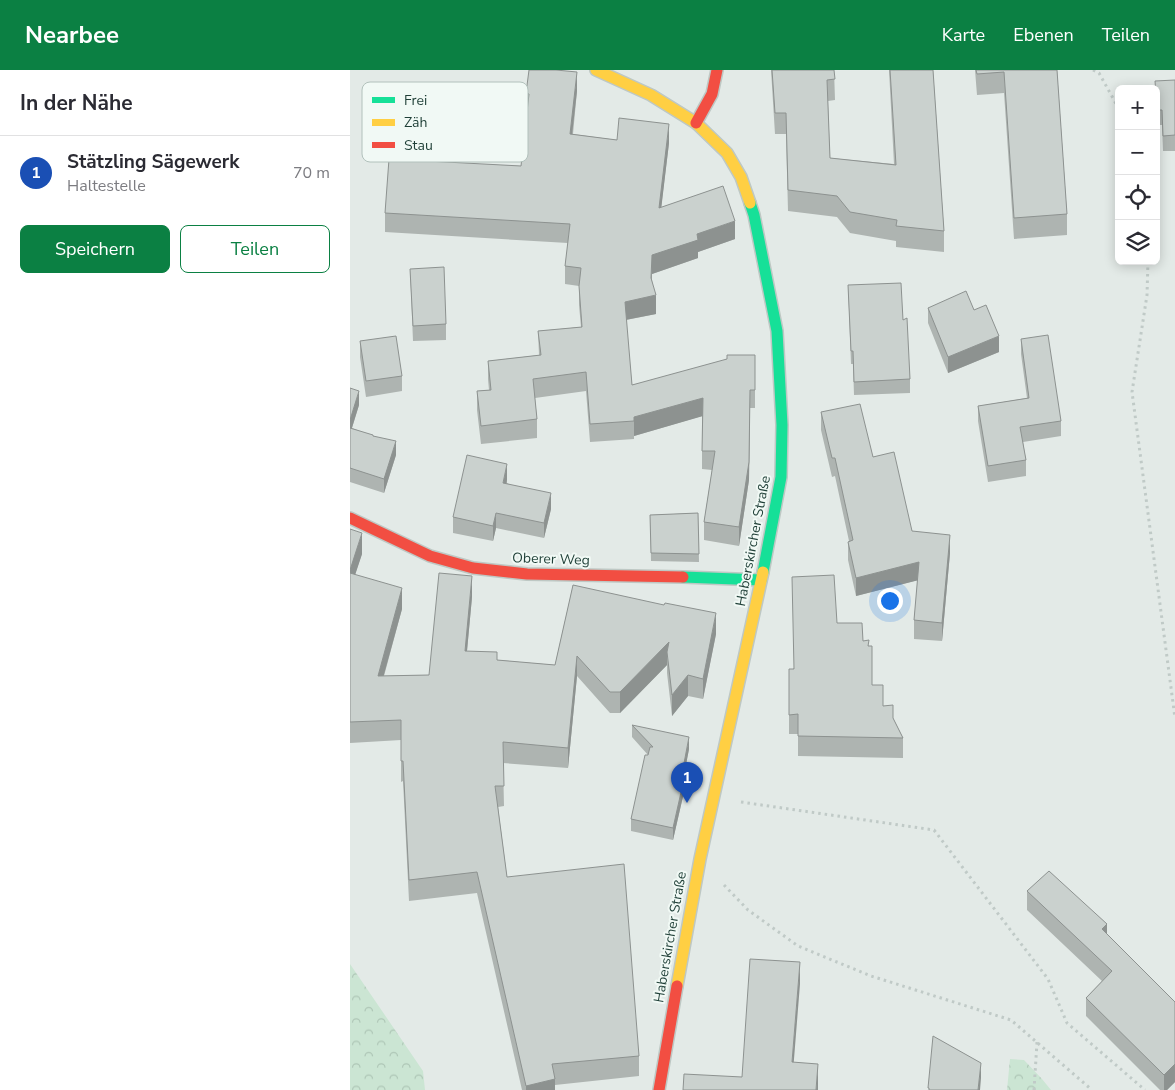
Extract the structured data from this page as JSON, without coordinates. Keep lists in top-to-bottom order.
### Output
{
  "streets": {
    "street": ["Haberskircher Straße", "Oberer Weg"]
  },
  "crossings": [
    ["Haberskircher Straße", "Oberer Weg"]
  ],
  "legend": ["Frei", "Zäh", "Stau"],
  "page": {
    "header": "Nearbee",
    "nav": ["Karte", "Ebenen", "Teilen"],
    "heading": "In der Nähe",
    "map_buttons": ["+", "−"],
    "list": [
      {
        "mark": "1",
        "name": "Stätzling Sägewerk",
        "note": "Haltestelle",
        "value": "70 m"
      }
    ],
    "buttons": ["Speichern", "Teilen"],
    "pins": "1"
  }
}
